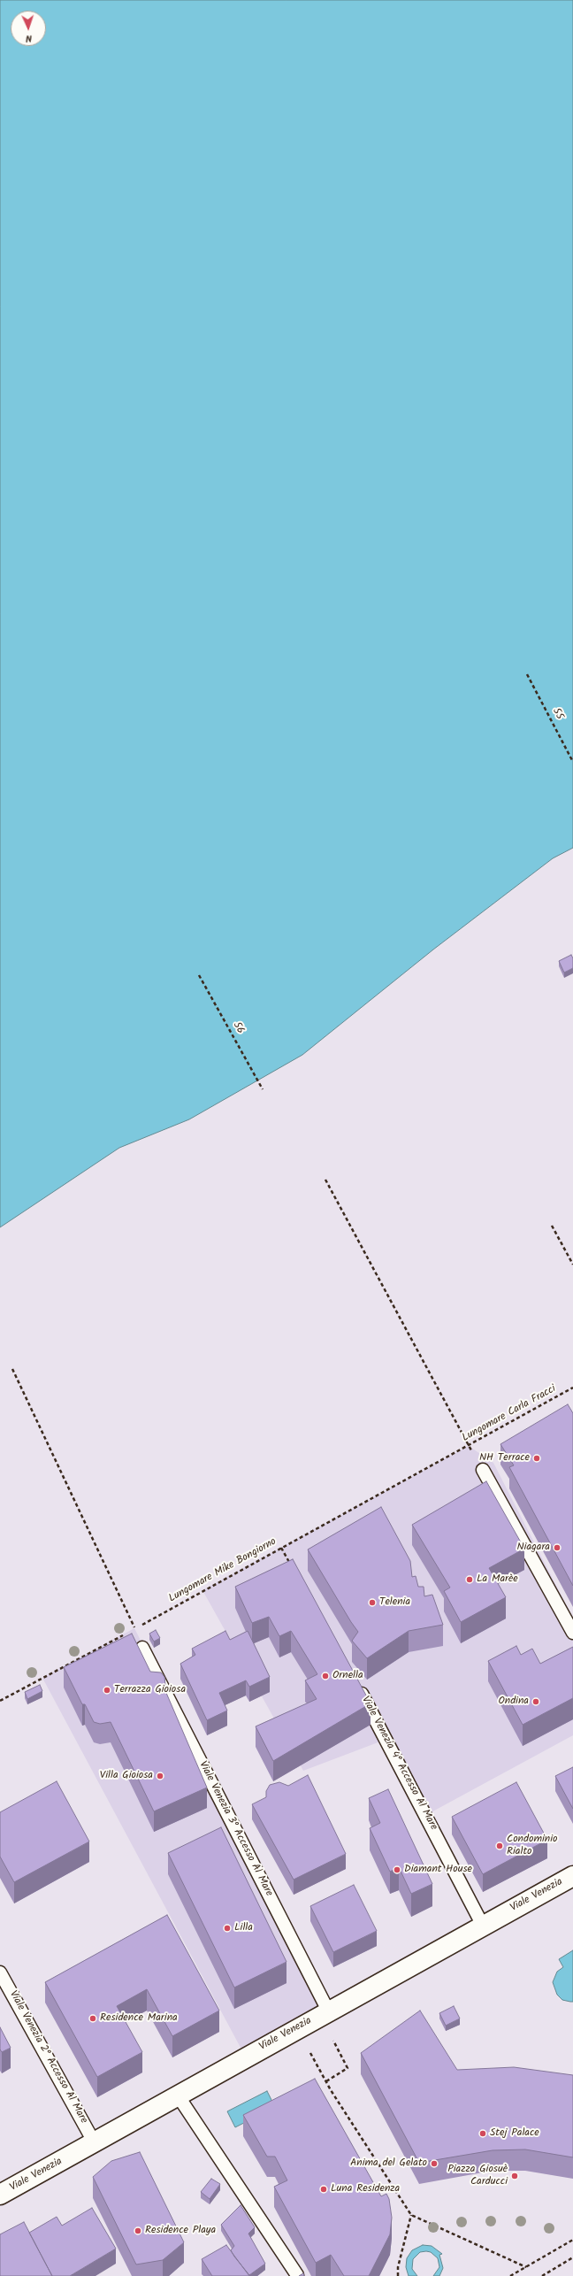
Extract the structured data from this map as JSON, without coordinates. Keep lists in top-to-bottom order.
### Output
{
  "streets": {
    "street": ["Viale Venezia"],
    "lane": ["Viale Venezia 4° Accesso Al Mare", "Viale Venezia 3° Accesso Al Mare", "Viale Venezia 2° Accesso Al Mare"],
    "path": [
      "55",
      "56",
      "Lungomare Carla Fracci",
      "Lungomare Mike Bongiorno"
    ]
  },
  "crossings": [
    ["Lungomare Carla Fracci", "Lungomare Mike Bongiorno"],
    ["Viale Venezia 4° Accesso Al Mare", "Viale Venezia"],
    ["Viale Venezia 3° Accesso Al Mare", "Viale Venezia"],
    ["Viale Venezia", "Viale Venezia 2° Accesso Al Mare"]
  ],
  "places": [
    "NH Terrace",
    "Niagara",
    "La Marèe",
    "Telenia",
    "Ornella",
    "Terrazza Gioiosa",
    "Ondina",
    "Villa Gioiosa",
    "Condominio Rialto",
    "Diamant House",
    "Lilla",
    "Residence Marina",
    "Stej Palace",
    "Anima del Gelato",
    "Piazza Giosuè Carducci",
    "Luna Residenza",
    "Residence Playa"
  ],
  "north": "bottom"
}
